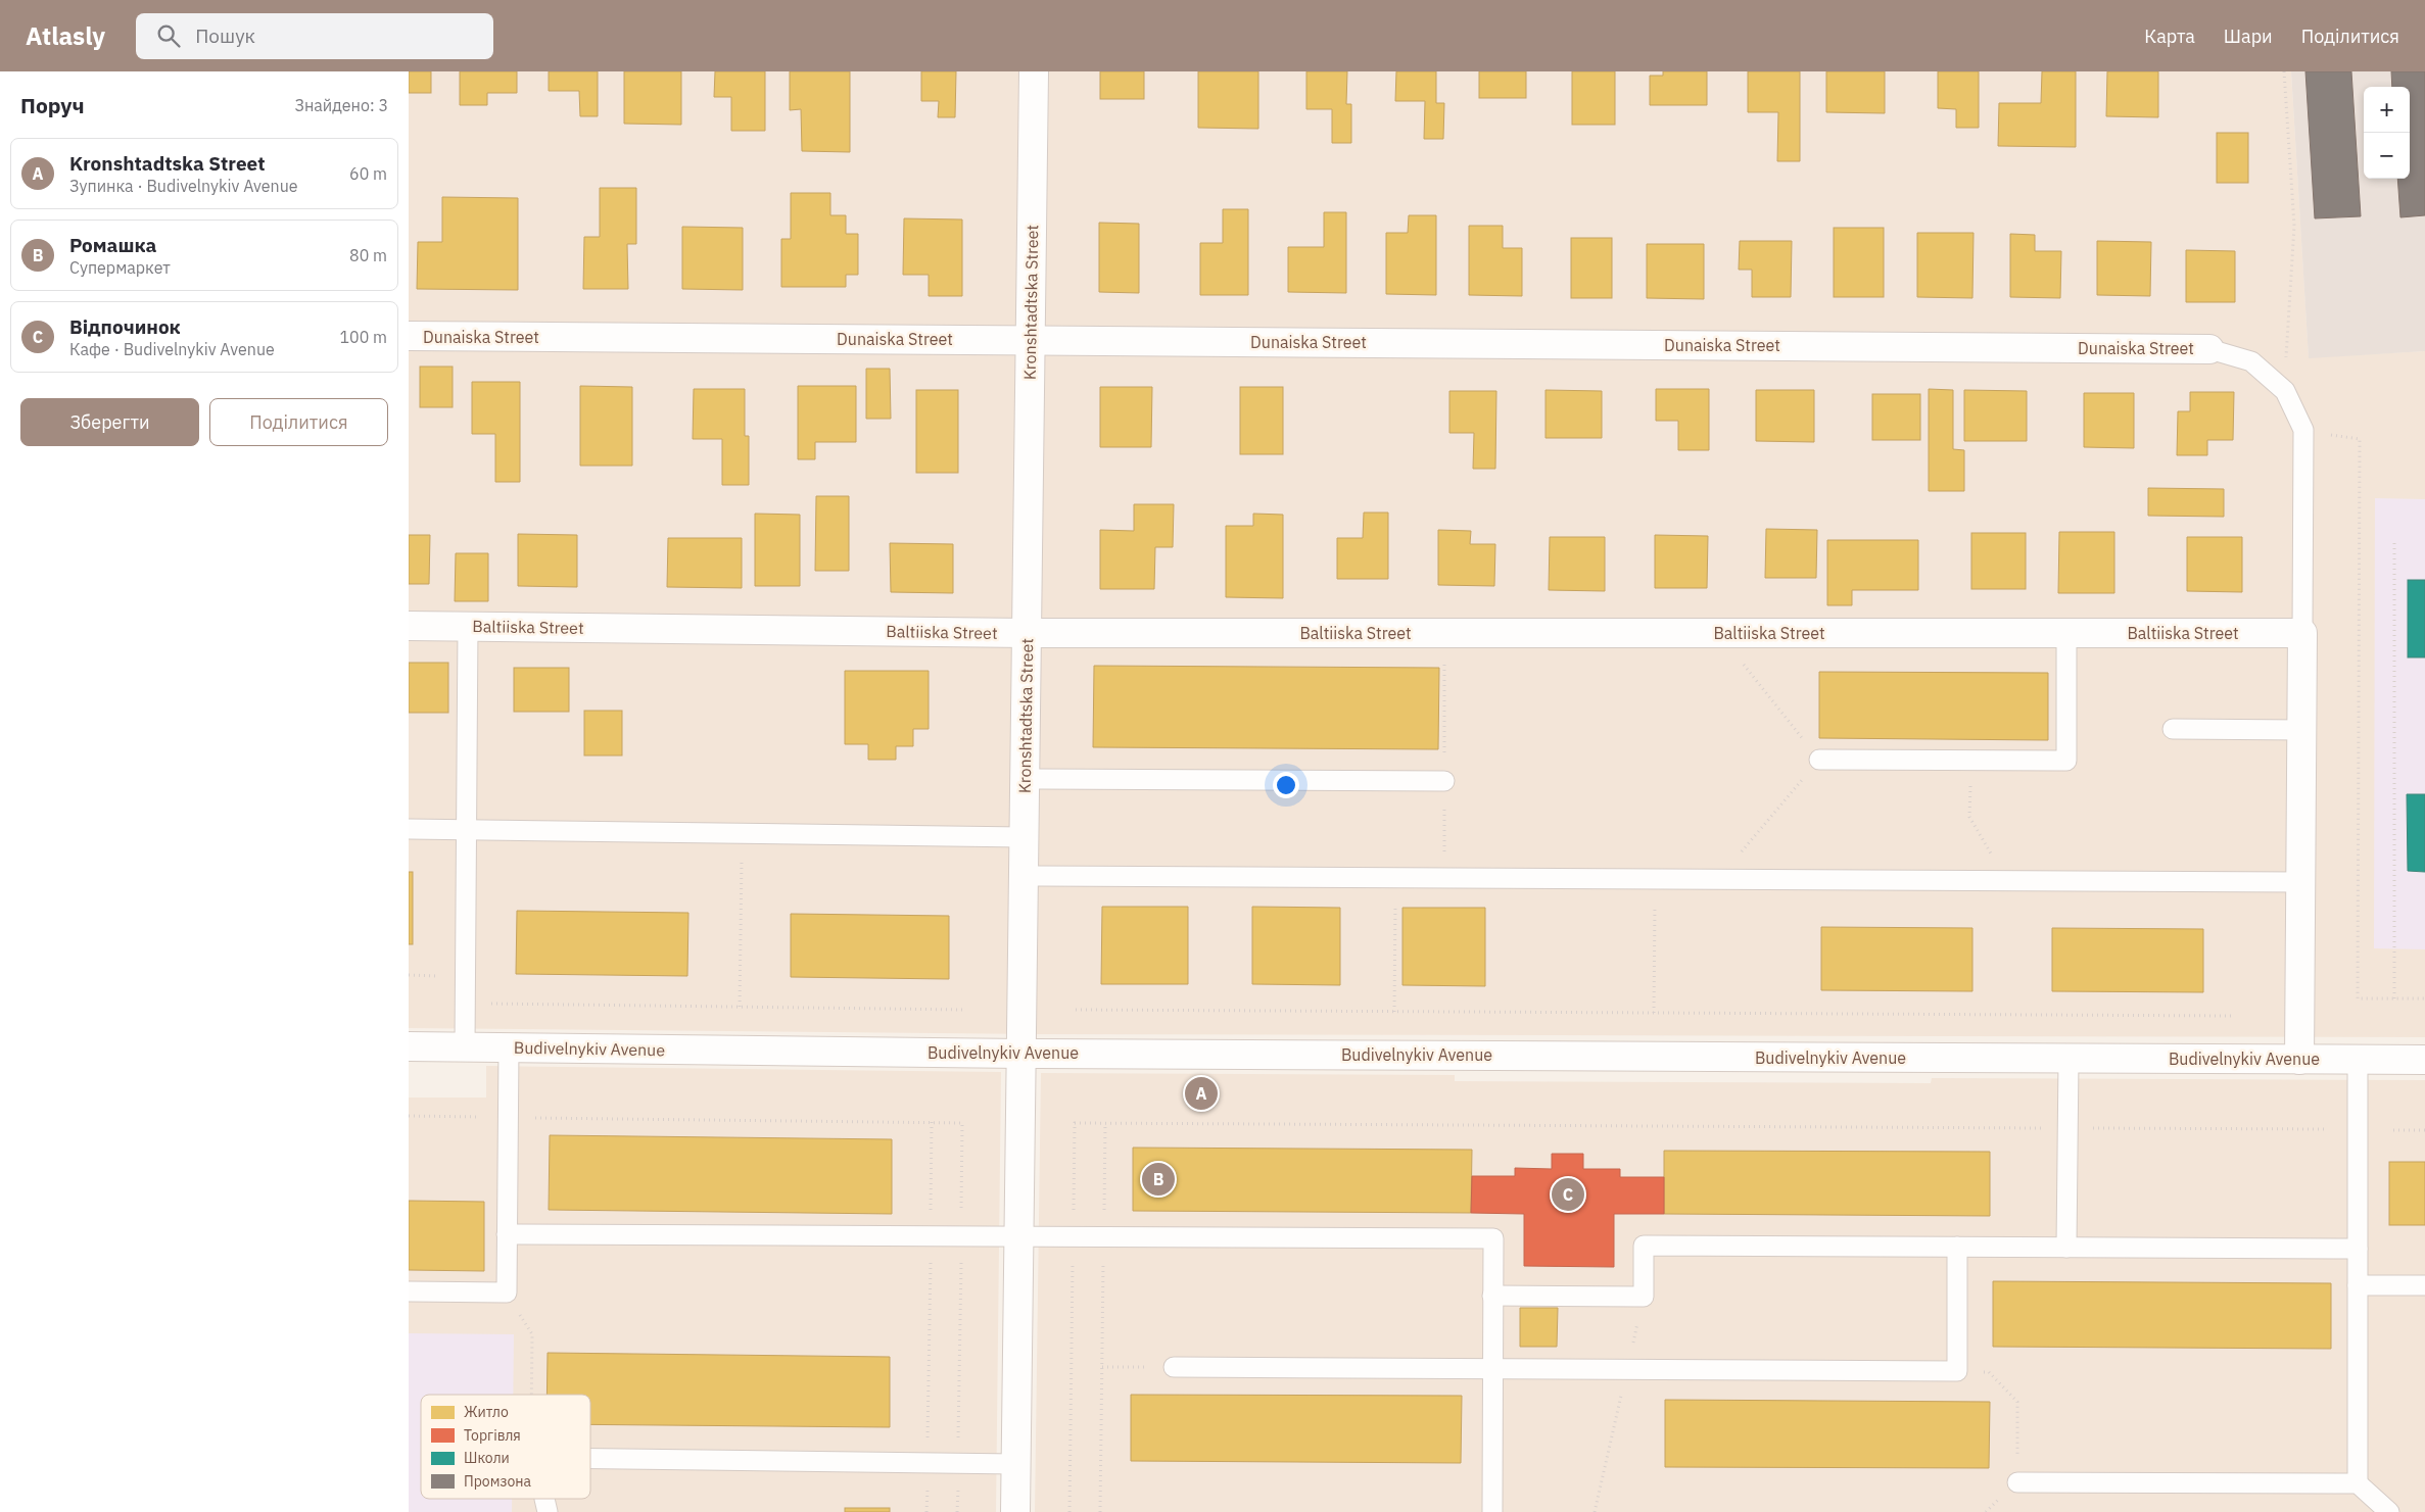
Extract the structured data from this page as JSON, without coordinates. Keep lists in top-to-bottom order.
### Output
{
  "streets": {
    "street": [
      "Kronshtadtska Street",
      "Dunaiska Street",
      "Baltiiska Street",
      "Budivelnykiv Avenue"
    ]
  },
  "crossings": [
    ["Kronshtadtska Street", "Dunaiska Street"],
    ["Kronshtadtska Street", "Baltiiska Street"],
    ["Kronshtadtska Street", "Budivelnykiv Avenue"]
  ],
  "legend": [
    "Житло",
    "Торгівля",
    "Школи",
    "Промзона"
  ],
  "page": {
    "header": "Atlasly",
    "search": "Пошук",
    "nav": ["Карта", "Шари", "Поділитися"],
    "heading": ["Поруч", "Знайдено: 3"],
    "map_buttons": ["+", "−"],
    "list": [
      {
        "mark": "A",
        "name": "Kronshtadtska Street",
        "note": "Зупинка · Budivelnykiv Avenue",
        "value": "60 m"
      },
      {
        "mark": "B",
        "name": "Ромашка",
        "note": "Супермаркет",
        "value": "80 m"
      },
      {
        "mark": "C",
        "name": "Відпочинок",
        "note": "Кафе · Budivelnykiv Avenue",
        "value": "100 m"
      }
    ],
    "buttons": ["Зберегти", "Поділитися"],
    "pins": ["A", "B", "C"]
  }
}
